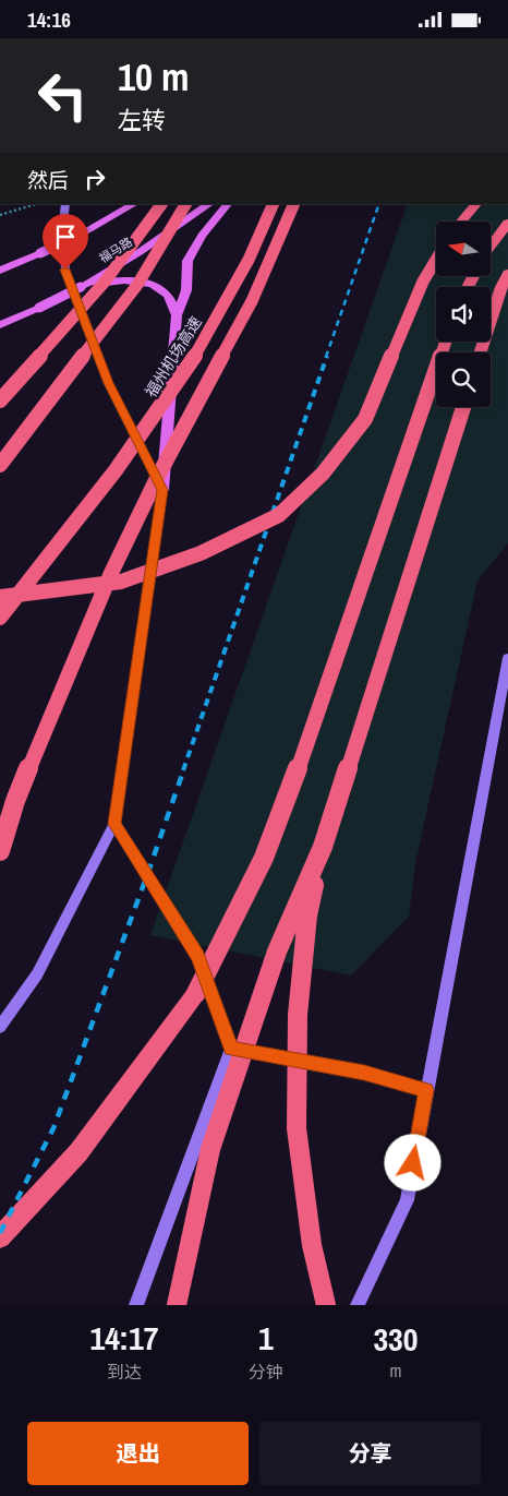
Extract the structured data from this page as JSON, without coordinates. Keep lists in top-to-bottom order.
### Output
{
  "streets": {
    "highway": ["福州机场高速"],
    "main road": ["福马路"]
  },
  "north": "left",
  "page": {
    "status": "14:16",
    "turn": ["10 m", "左转"],
    "then": "然后",
    "eta": [
      "14:17",
      "到达",
      "1",
      "分钟",
      "330",
      "m"
    ],
    "buttons": ["退出", "分享"]
  }
}
